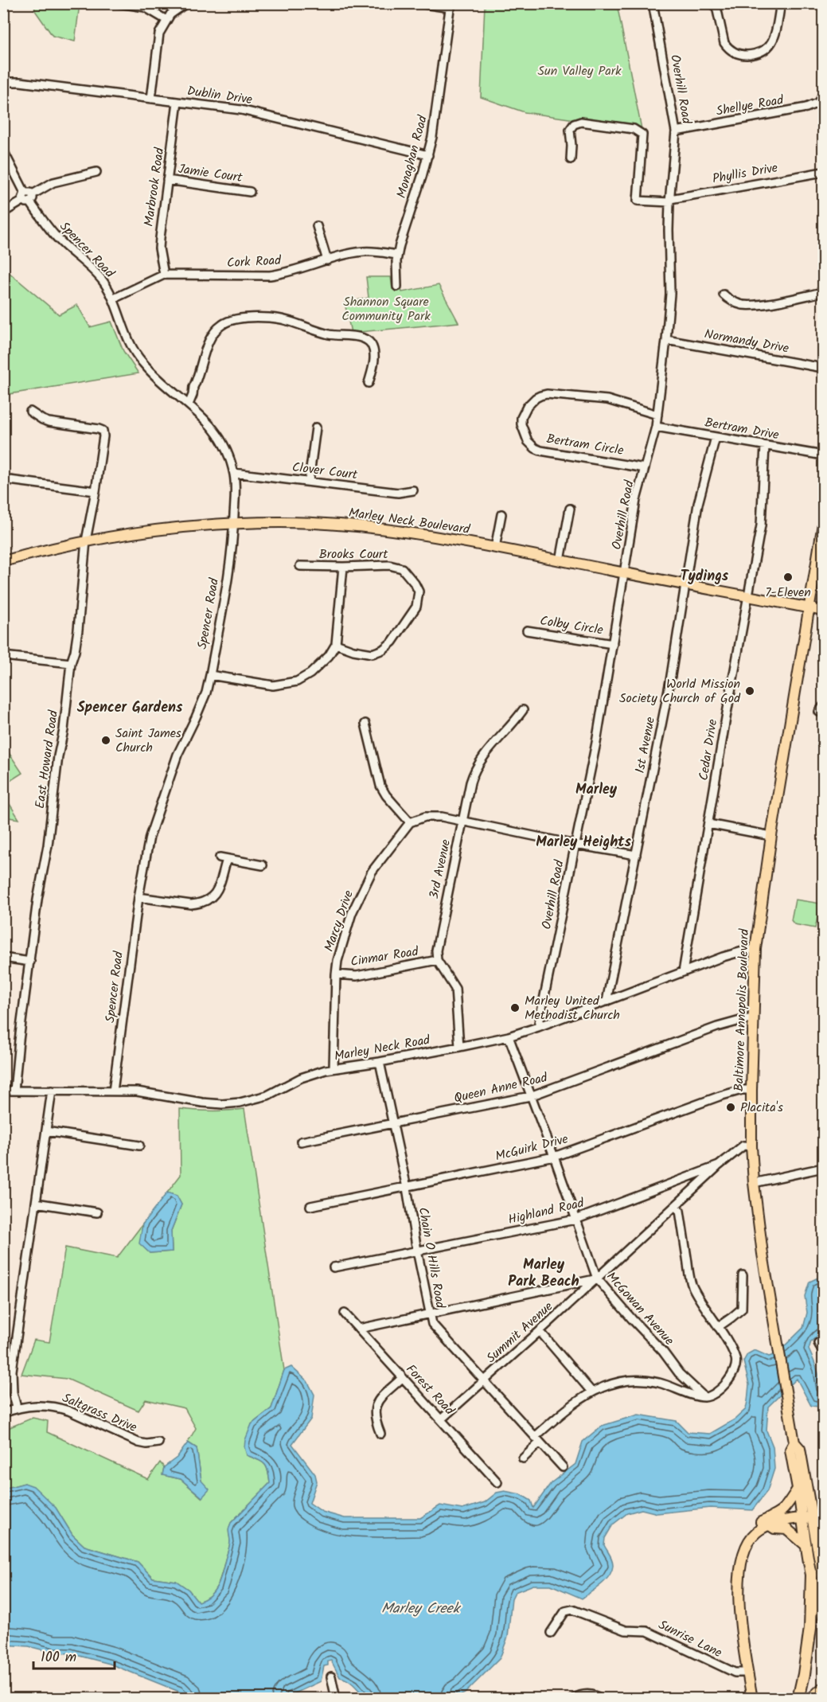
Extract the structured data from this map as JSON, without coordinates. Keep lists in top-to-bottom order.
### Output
{
  "streets": {
    "main road": ["Marley Neck Boulevard", "Baltimore Annapolis Boulevard"],
    "street": [
      "Overhill Road",
      "Dublin Drive",
      "Shellye Road",
      "Monaghan Road",
      "Jamie Court",
      "Phyllis Drive",
      "Marbrook Road",
      "Spencer Road",
      "Cork Road",
      "Normandy Drive",
      "Bertram Drive",
      "Bertram Circle",
      "Clover Court",
      "Brooks Court",
      "Colby Circle",
      "1st Avenue",
      "Cedar Drive",
      "East Howard Road",
      "3rd Avenue",
      "Marcy Drive",
      "Cinmar Road",
      "Marley Neck Road",
      "Queen Anne Road",
      "McGuirk Drive",
      "Highland Road",
      "Chain O Hills Road",
      "McGowan Avenue",
      "Summit Avenue",
      "Forest Road",
      "Saltgrass Drive",
      "Sunrise Lane"
    ]
  },
  "crossings": [
    ["Overhill Road", "Shellye Road"],
    ["Overhill Road", "Phyllis Drive"],
    ["Overhill Road", "Normandy Drive"],
    ["Overhill Road", "Bertram Drive"],
    ["Overhill Road", "Bertram Circle"],
    ["Overhill Road", "Marley Neck Boulevard"],
    ["Overhill Road", "Colby Circle"],
    ["Overhill Road", "Marley Neck Road"],
    ["Dublin Drive", "Monaghan Road"],
    ["Dublin Drive", "Marbrook Road"],
    ["Monaghan Road", "Cork Road"],
    ["Jamie Court", "Marbrook Road"],
    ["Marbrook Road", "Cork Road"],
    ["Spencer Road", "Cork Road"],
    ["Spencer Road", "Clover Court"],
    ["Spencer Road", "Marley Neck Boulevard"],
    ["Spencer Road", "Marley Neck Road"],
    ["Bertram Drive", "1st Avenue"],
    ["Bertram Drive", "Cedar Drive"],
    ["Marley Neck Boulevard", "1st Avenue"],
    ["Marley Neck Boulevard", "Cedar Drive"],
    ["Marley Neck Boulevard", "East Howard Road"],
    ["Marley Neck Boulevard", "Baltimore Annapolis Boulevard"],
    ["1st Avenue", "Marley Neck Road"],
    ["Cedar Drive", "Marley Neck Road"],
    ["East Howard Road", "Marley Neck Road"],
    ["3rd Avenue", "Cinmar Road"],
    ["Marcy Drive", "Cinmar Road"],
    ["Marcy Drive", "Marley Neck Road"],
    ["Baltimore Annapolis Boulevard", "Marley Neck Road"],
    ["Baltimore Annapolis Boulevard", "Queen Anne Road"],
    ["Baltimore Annapolis Boulevard", "McGuirk Drive"],
    ["Baltimore Annapolis Boulevard", "Highland Road"],
    ["Marley Neck Road", "Chain O Hills Road"],
    ["Marley Neck Road", "McGowan Avenue"],
    ["Queen Anne Road", "Chain O Hills Road"],
    ["Queen Anne Road", "McGowan Avenue"],
    ["McGuirk Drive", "Chain O Hills Road"],
    ["McGuirk Drive", "McGowan Avenue"],
    ["Highland Road", "Chain O Hills Road"],
    ["Highland Road", "McGowan Avenue"],
    ["Highland Road", "Summit Avenue"],
    ["Chain O Hills Road", "Summit Avenue"],
    ["McGowan Avenue", "Summit Avenue"],
    ["Summit Avenue", "Forest Road"]
  ],
  "districts": [
    "Tydings",
    "Spencer Gardens",
    "Marley",
    "Marley Heights",
    "Marley Park Beach"
  ],
  "water": ["Marley Creek"],
  "parks": ["Sun Valley Park", "Shannon Square Community Park"],
  "places": [
    "7-Eleven",
    "World Mission Society Church of God",
    "Saint James Church",
    "Marley United Methodist Church",
    "Placita's"
  ],
  "scale_bar": "100 m"
}
